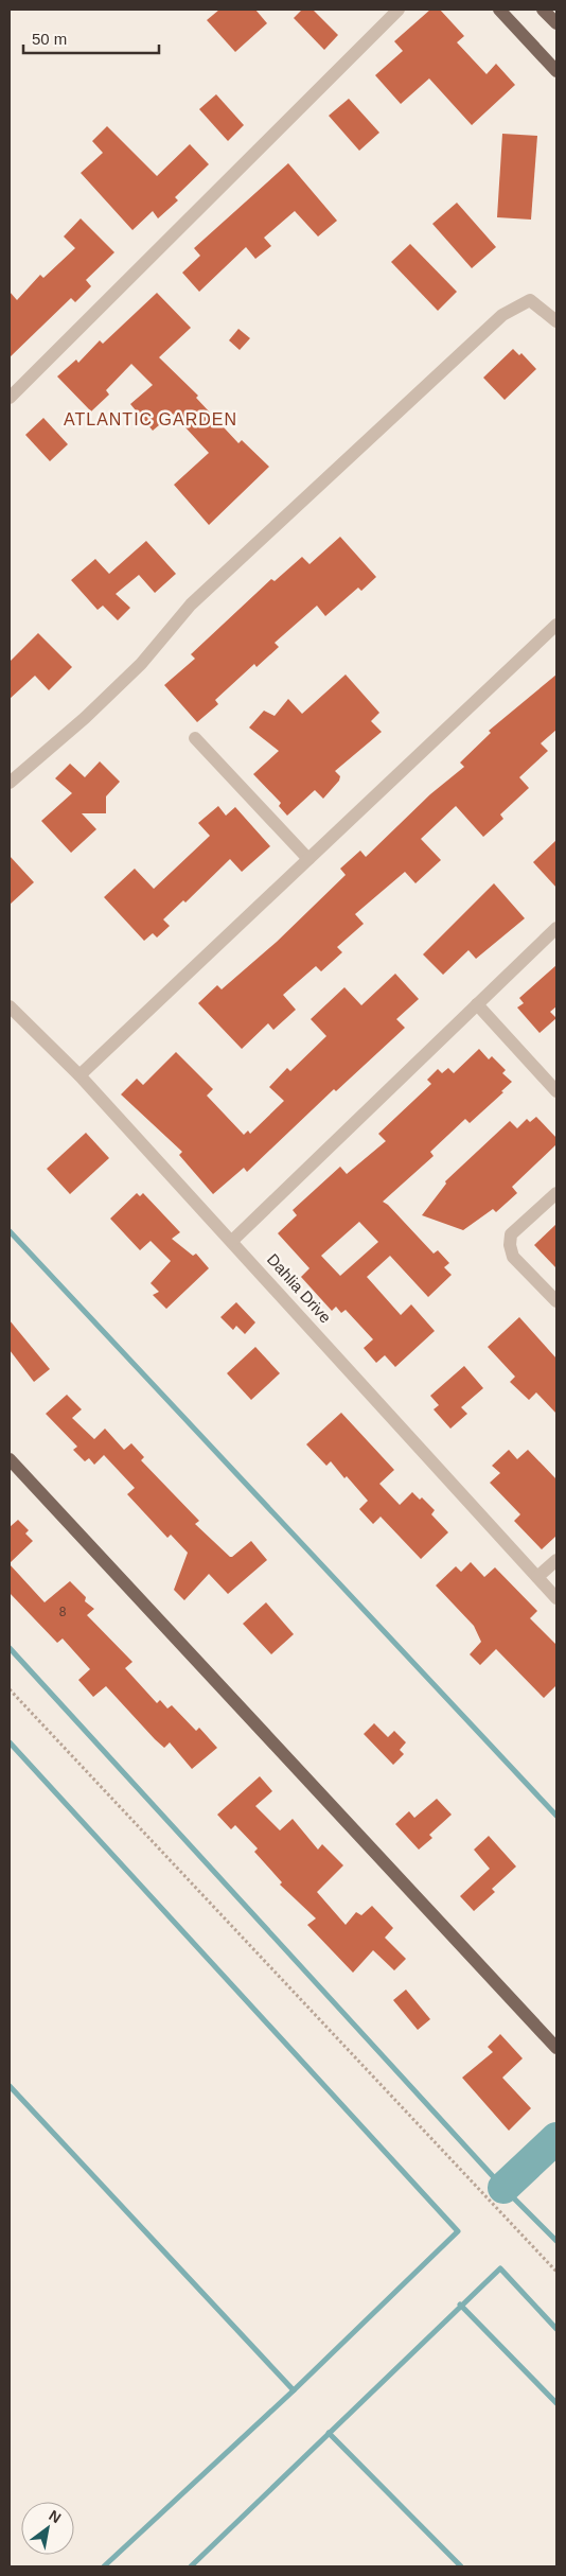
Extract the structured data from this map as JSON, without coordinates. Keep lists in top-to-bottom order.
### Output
{
  "streets": {
    "street": ["Dahlia Drive"]
  },
  "districts": ["ATLANTIC GARDEN"],
  "house_numbers": ["8"],
  "scale_bar": "50 m",
  "north": "top right"
}
